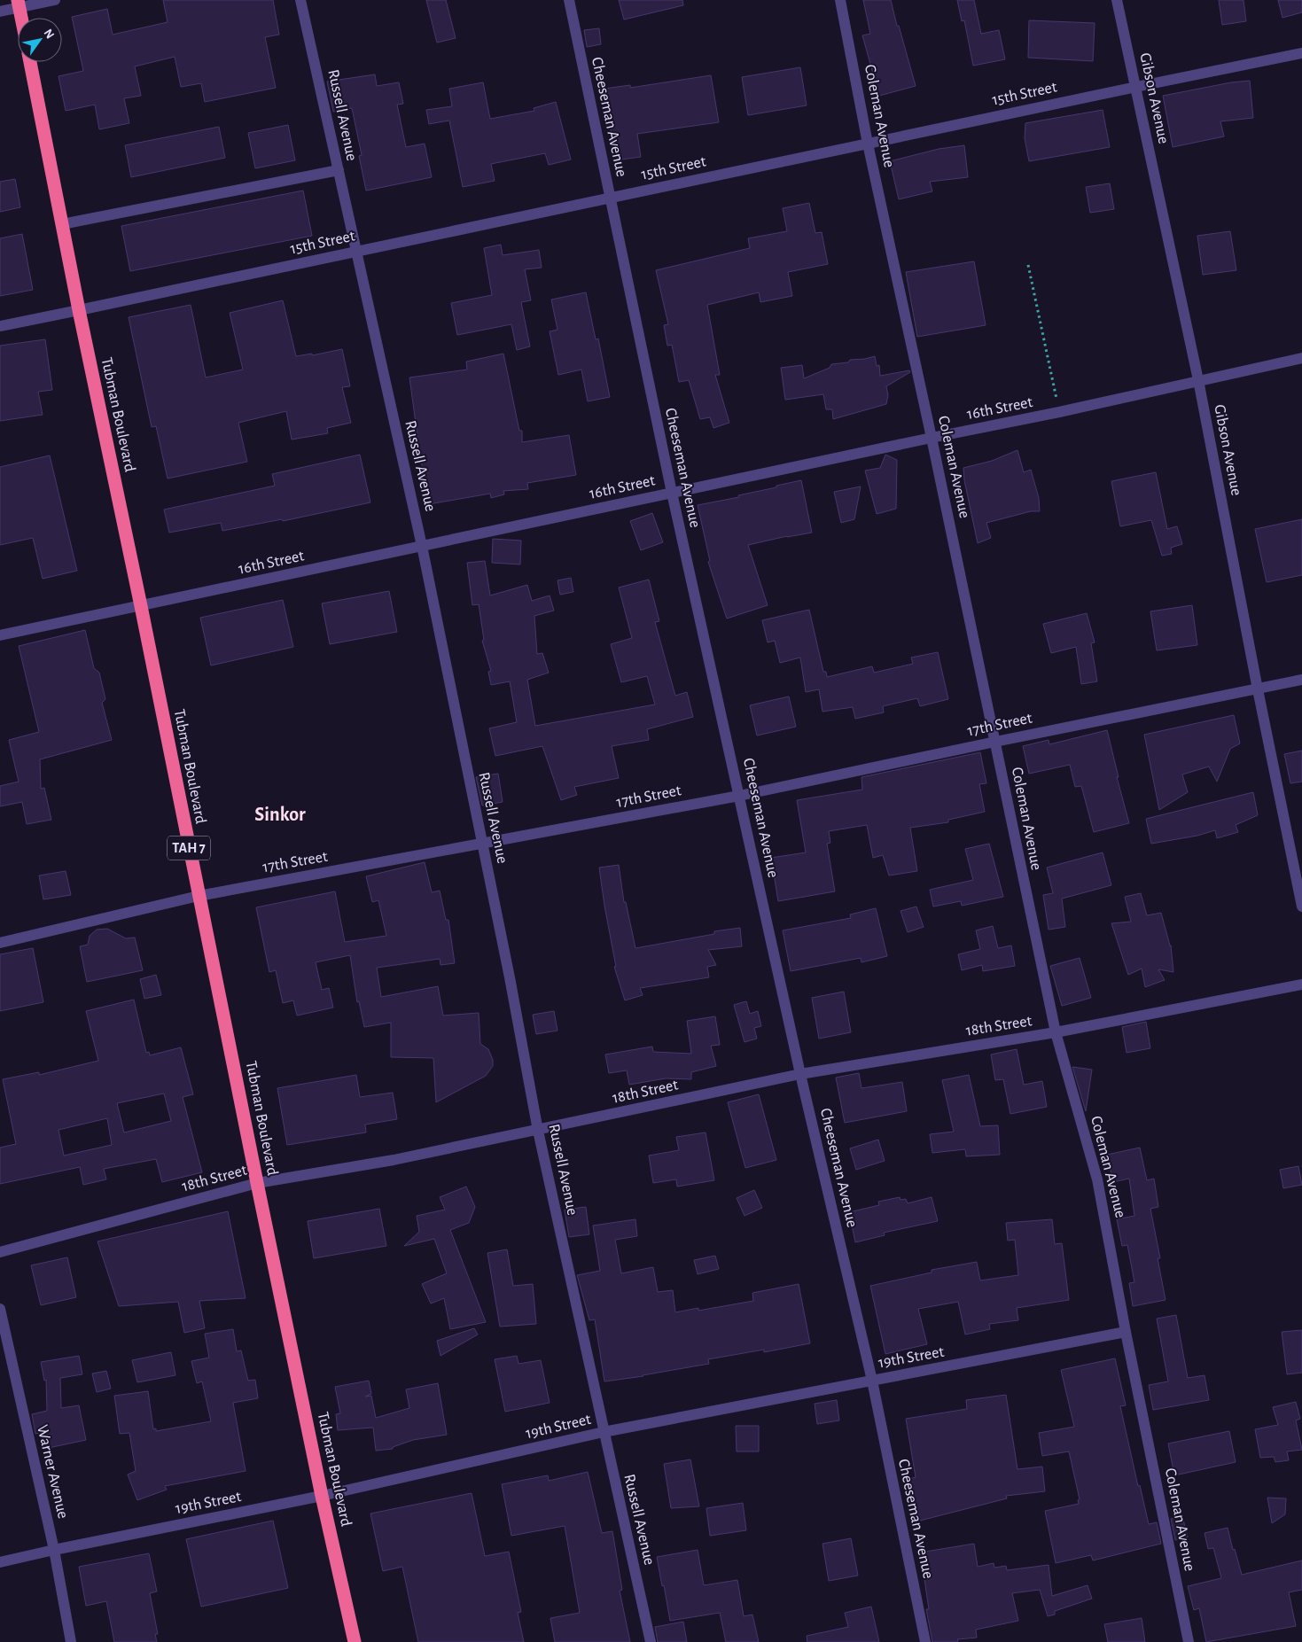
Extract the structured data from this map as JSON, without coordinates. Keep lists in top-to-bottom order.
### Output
{
  "streets": {
    "highway": ["Tubman Boulevard", "TAH 7"],
    "street": [
      "15th Street",
      "Gibson Avenue",
      "Russell Avenue",
      "Coleman Avenue",
      "Cheeseman Avenue",
      "16th Street",
      "17th Street",
      "18th Street",
      "19th Street",
      "Warner Avenue"
    ]
  },
  "crossings": [
    ["15th Street", "Gibson Avenue"],
    ["15th Street", "Russell Avenue"],
    ["15th Street", "Coleman Avenue"],
    ["15th Street", "Cheeseman Avenue"],
    ["15th Street", "Tubman Boulevard"],
    ["Gibson Avenue", "16th Street"],
    ["Gibson Avenue", "17th Street"],
    ["Russell Avenue", "16th Street"],
    ["Russell Avenue", "17th Street"],
    ["Russell Avenue", "18th Street"],
    ["Russell Avenue", "19th Street"],
    ["Coleman Avenue", "16th Street"],
    ["Coleman Avenue", "17th Street"],
    ["Coleman Avenue", "18th Street"],
    ["Coleman Avenue", "19th Street"],
    ["Cheeseman Avenue", "16th Street"],
    ["Cheeseman Avenue", "17th Street"],
    ["Cheeseman Avenue", "18th Street"],
    ["Cheeseman Avenue", "19th Street"],
    ["16th Street", "Tubman Boulevard"],
    ["Tubman Boulevard", "17th Street"],
    ["Tubman Boulevard", "18th Street"],
    ["Tubman Boulevard", "19th Street"],
    ["19th Street", "Warner Avenue"]
  ],
  "districts": ["Sinkor"],
  "north": "top right"
}
